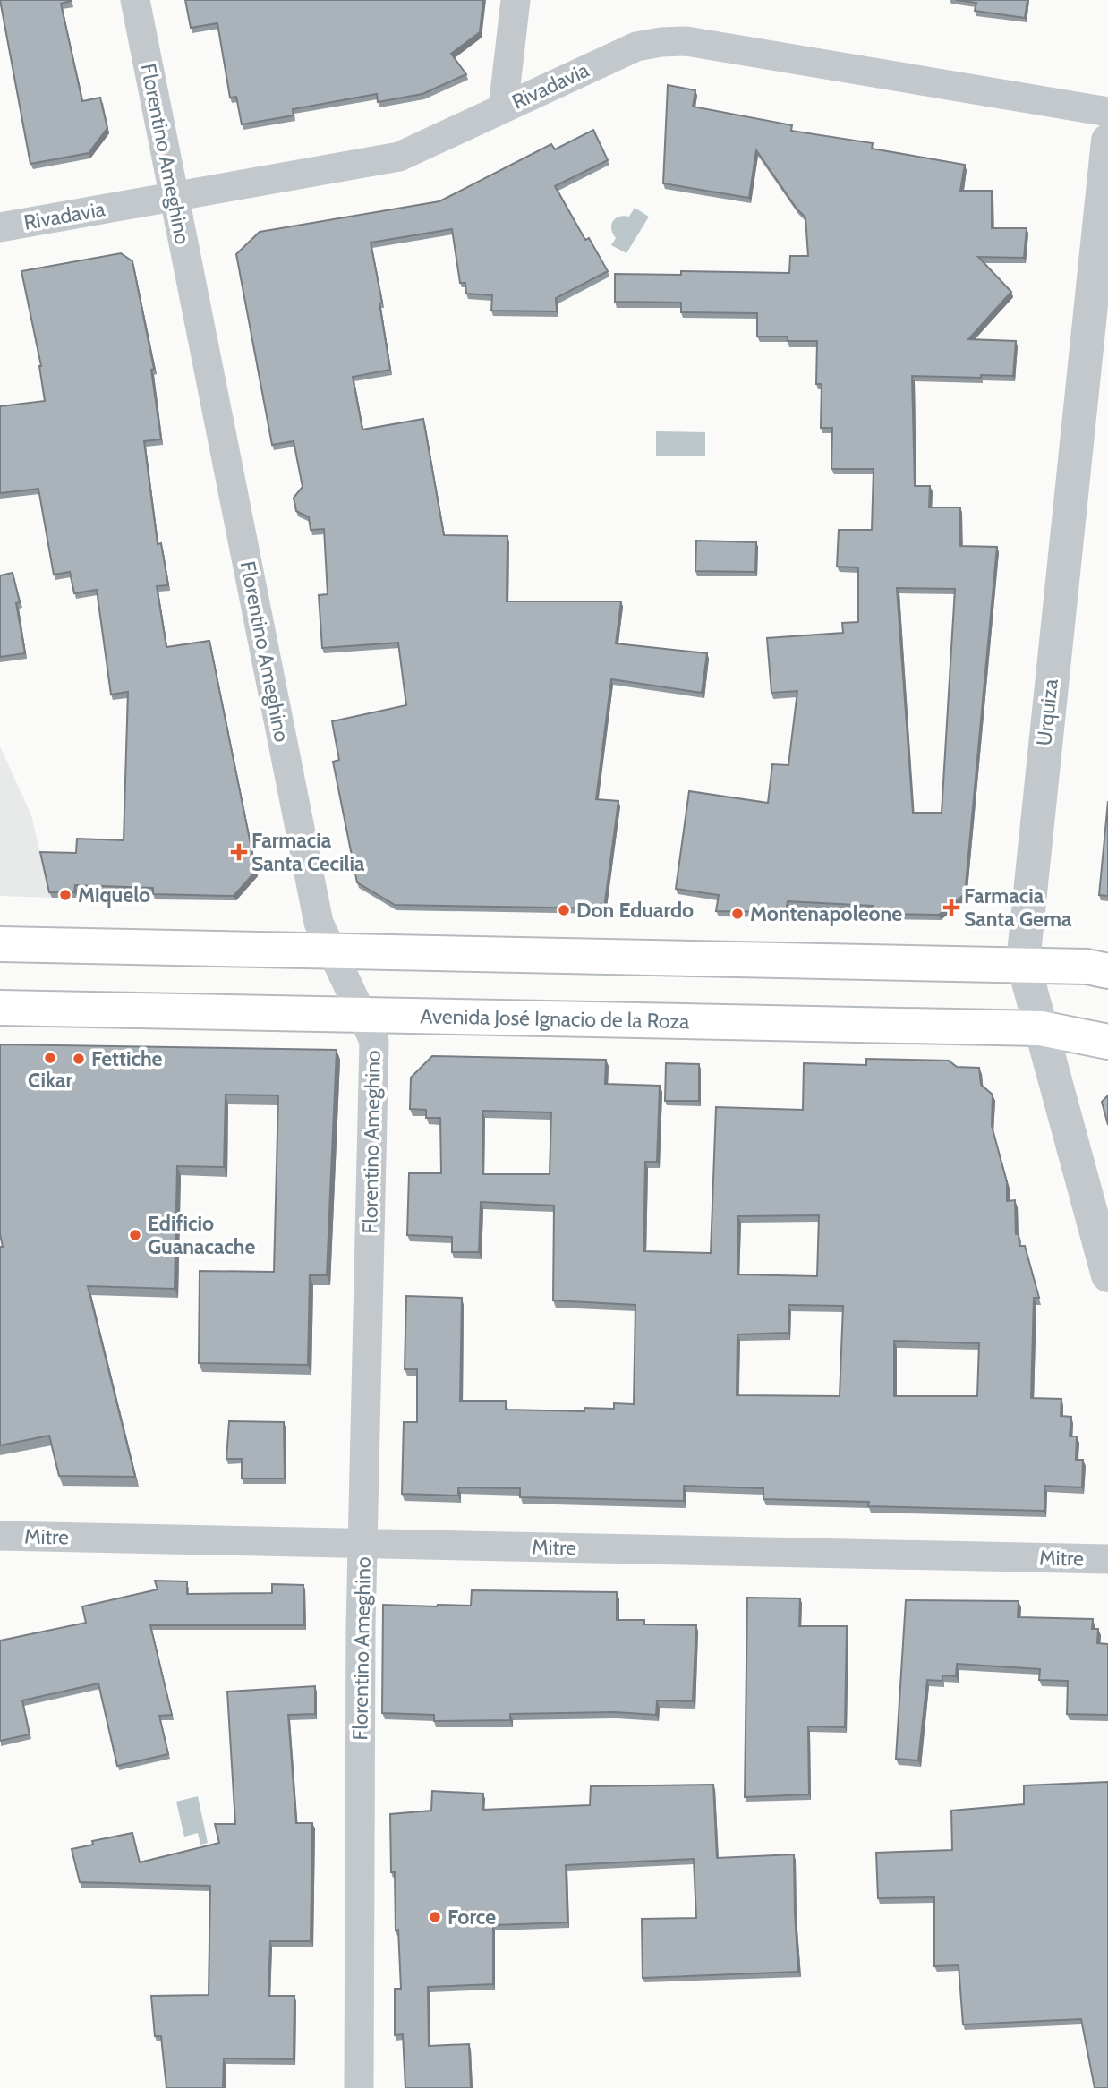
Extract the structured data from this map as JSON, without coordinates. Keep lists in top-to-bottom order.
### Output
{
  "streets": {
    "main road": ["Avenida José Ignacio de la Roza"],
    "street": [
      "Rivadavia",
      "Florentino Ameghino",
      "Urquiza",
      "Mitre"
    ]
  },
  "crossings": [
    ["Rivadavia", "Florentino Ameghino"],
    ["Florentino Ameghino", "Avenida José Ignacio de la Roza"],
    ["Florentino Ameghino", "Mitre"],
    ["Urquiza", "Avenida José Ignacio de la Roza"]
  ],
  "places": {
    "health": ["Farmacia Santa Cecilia", "Farmacia Santa Gema"],
    "other": [
      "Miquelo",
      "Don Eduardo",
      "Montenapoleone",
      "Cikar",
      "Fettiche",
      "Edificio Guanacache",
      "Force"
    ]
  }
}
